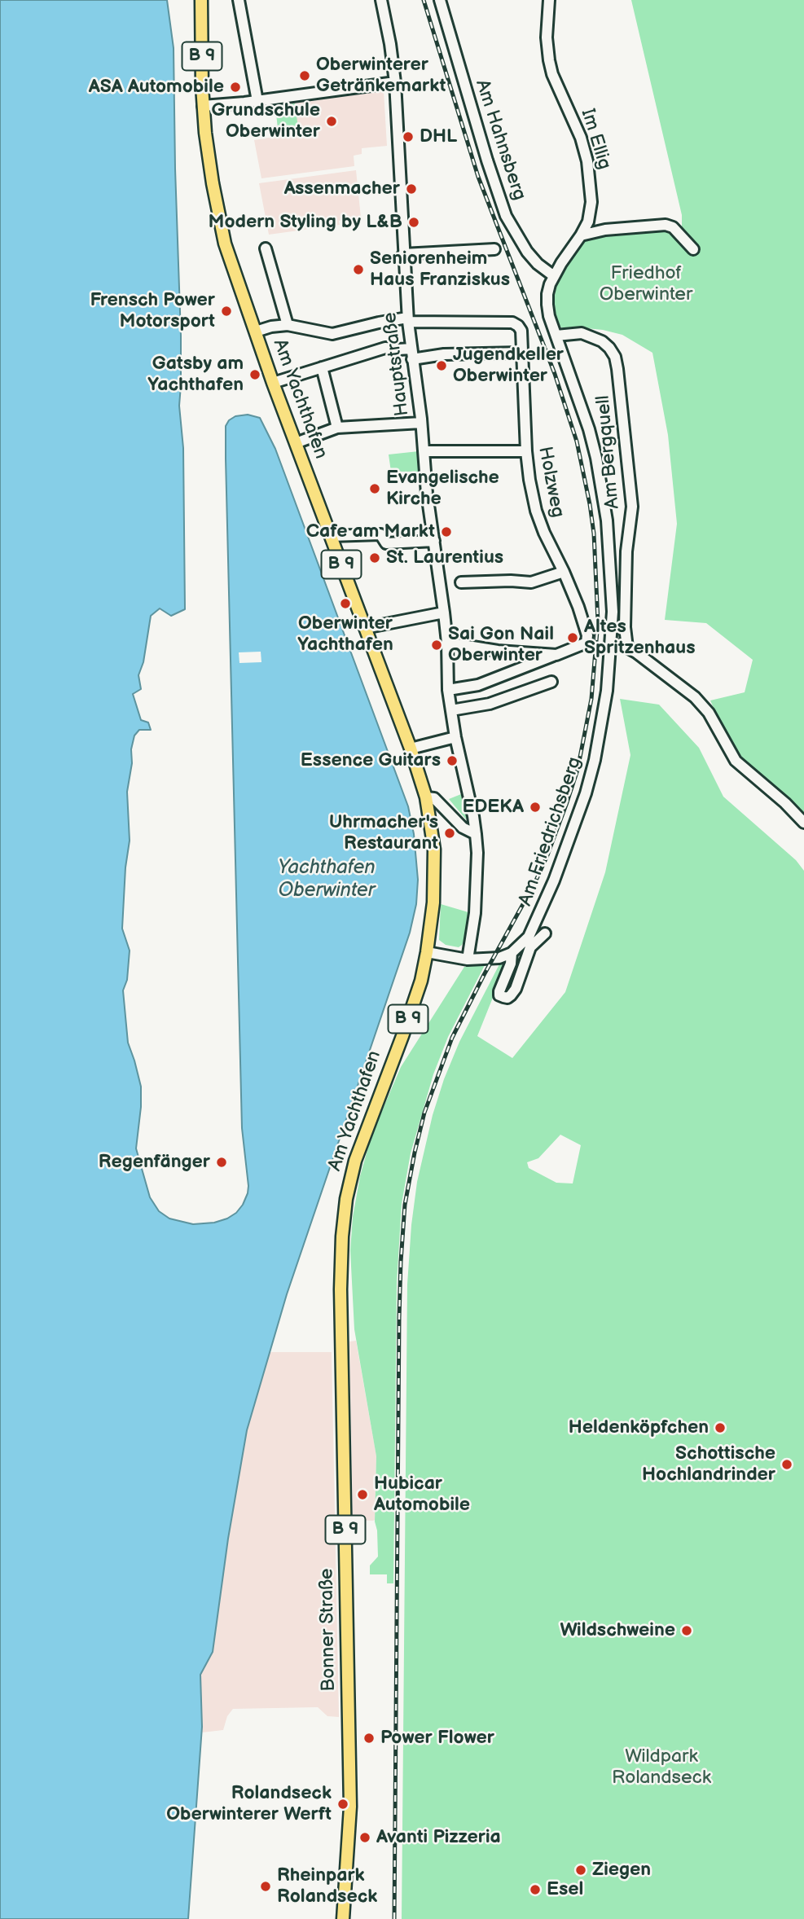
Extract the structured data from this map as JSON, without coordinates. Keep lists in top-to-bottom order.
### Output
{
  "streets": {
    "main road": ["B 9", "Am Yachthafen", "Bonner Straße"],
    "street": [
      "Im Ellig",
      "Am Hahnsberg",
      "Hauptstraße",
      "Am Bergquell",
      "Holzweg",
      "Am Friedrichsberg"
    ]
  },
  "crossings": [
    ["Im Ellig", "Am Friedrichsberg"],
    ["Am Hahnsberg", "Am Friedrichsberg"],
    ["Hauptstraße", "Holzweg"],
    ["Am Yachthafen", "Bonner Straße"],
    ["Am Bergquell", "Am Friedrichsberg"]
  ],
  "water": ["Yachthafen Oberwinter"],
  "parks": ["Friedhof Oberwinter", "Wildpark Rolandseck"],
  "places": [
    "Oberwinterer Getränkemarkt",
    "ASA Automobile",
    "Grundschule Oberwinter",
    "DHL",
    "Assenmacher",
    "Modern Styling by L&B",
    "Seniorenheim Haus Franziskus",
    "Frensch Power Motorsport",
    "Jugendkeller Oberwinter",
    "Gatsby am Yachthafen",
    "Evangelische Kirche",
    "Cafe am Markt",
    "St. Laurentius",
    "Oberwinter Yachthafen",
    "Altes Spritzenhaus",
    "Sai Gon Nail Oberwinter",
    "Essence Guitars",
    "EDEKA",
    "Uhrmacher's Restaurant",
    "Regenfänger",
    "Heldenköpfchen",
    "Schottische Hochlandrinder",
    "Hubicar Automobile",
    "Wildschweine",
    "Power Flower",
    "Rolandseck Oberwinterer Werft",
    "Avanti Pizzeria",
    "Ziegen",
    "Rheinpark Rolandseck",
    "Esel"
  ]
}
